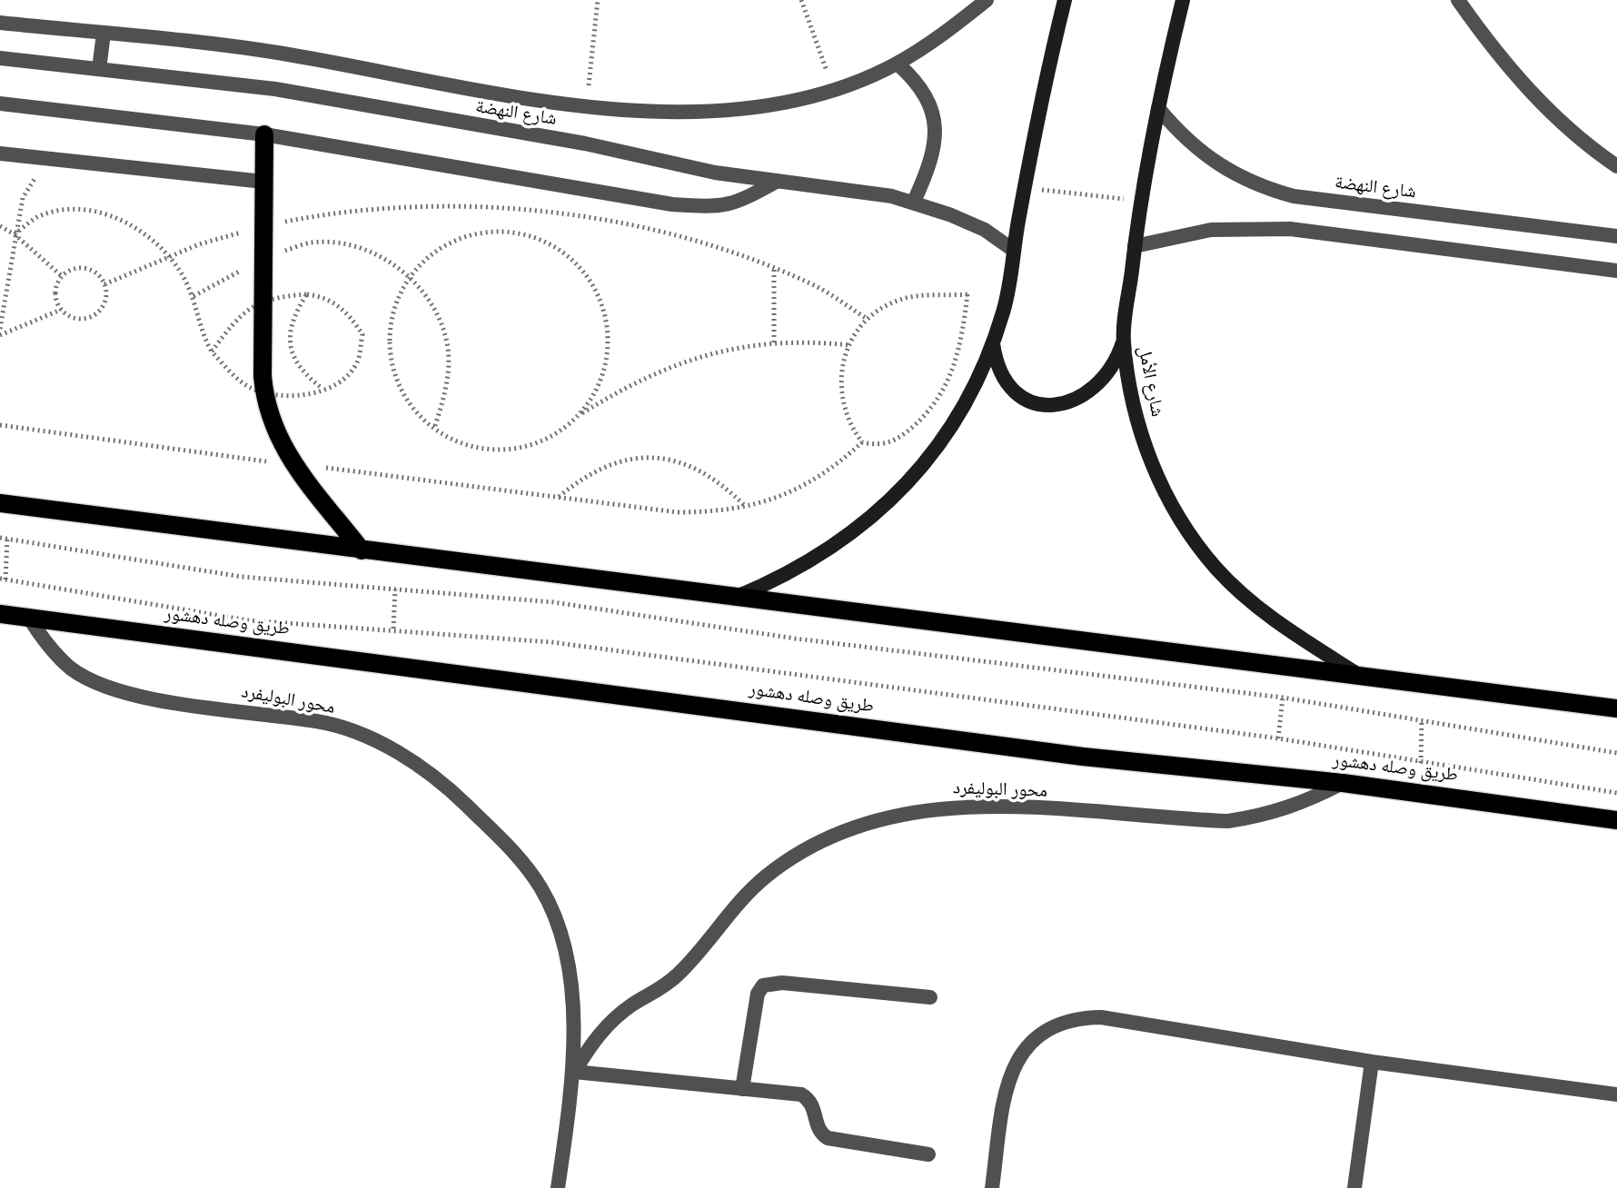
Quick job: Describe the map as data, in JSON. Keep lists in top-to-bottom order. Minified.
{"streets":{"main road":["شارع الأمل","طريق وصله دهشور"],"street":["شارع النهضة","محور البوليفرد"]},"crossings":[["شارع النهضة","شارع الأمل"],["طريق وصله دهشور","محور البوليفرد"]]}
